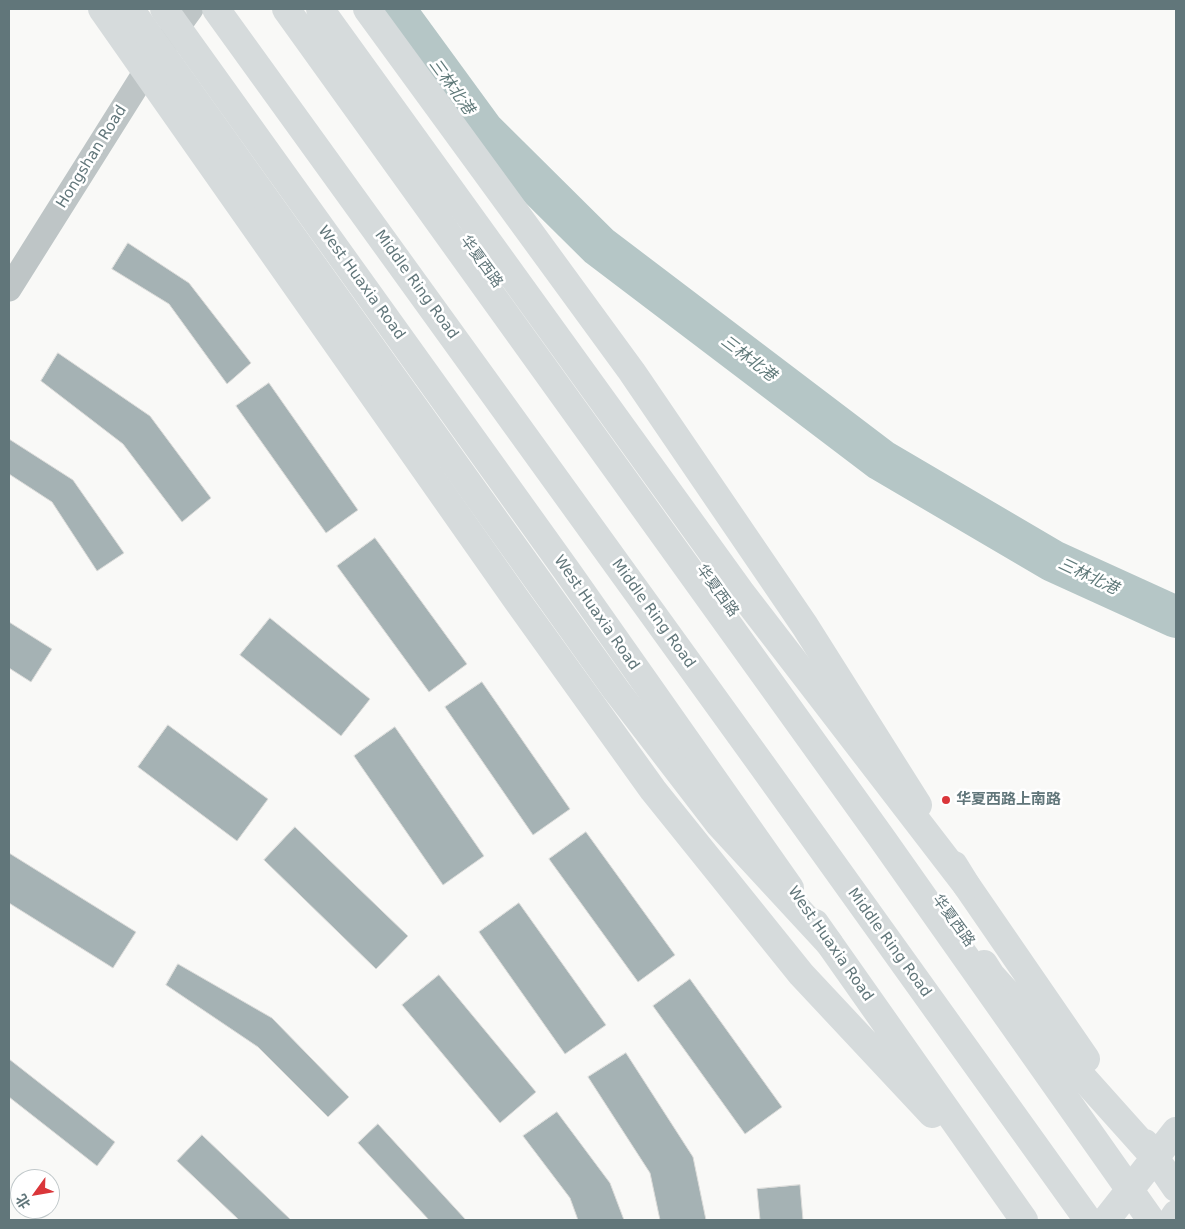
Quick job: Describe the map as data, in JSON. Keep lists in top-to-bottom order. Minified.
{"streets":{"main road":["华夏西路","West Huaxia Road","Middle Ring Road"],"street":["Hongshan Road"]},"crossings":[["Hongshan Road","West Huaxia Road"]],"water":["三林北港"],"places":["华夏西路上南路"],"north":"bottom left"}
